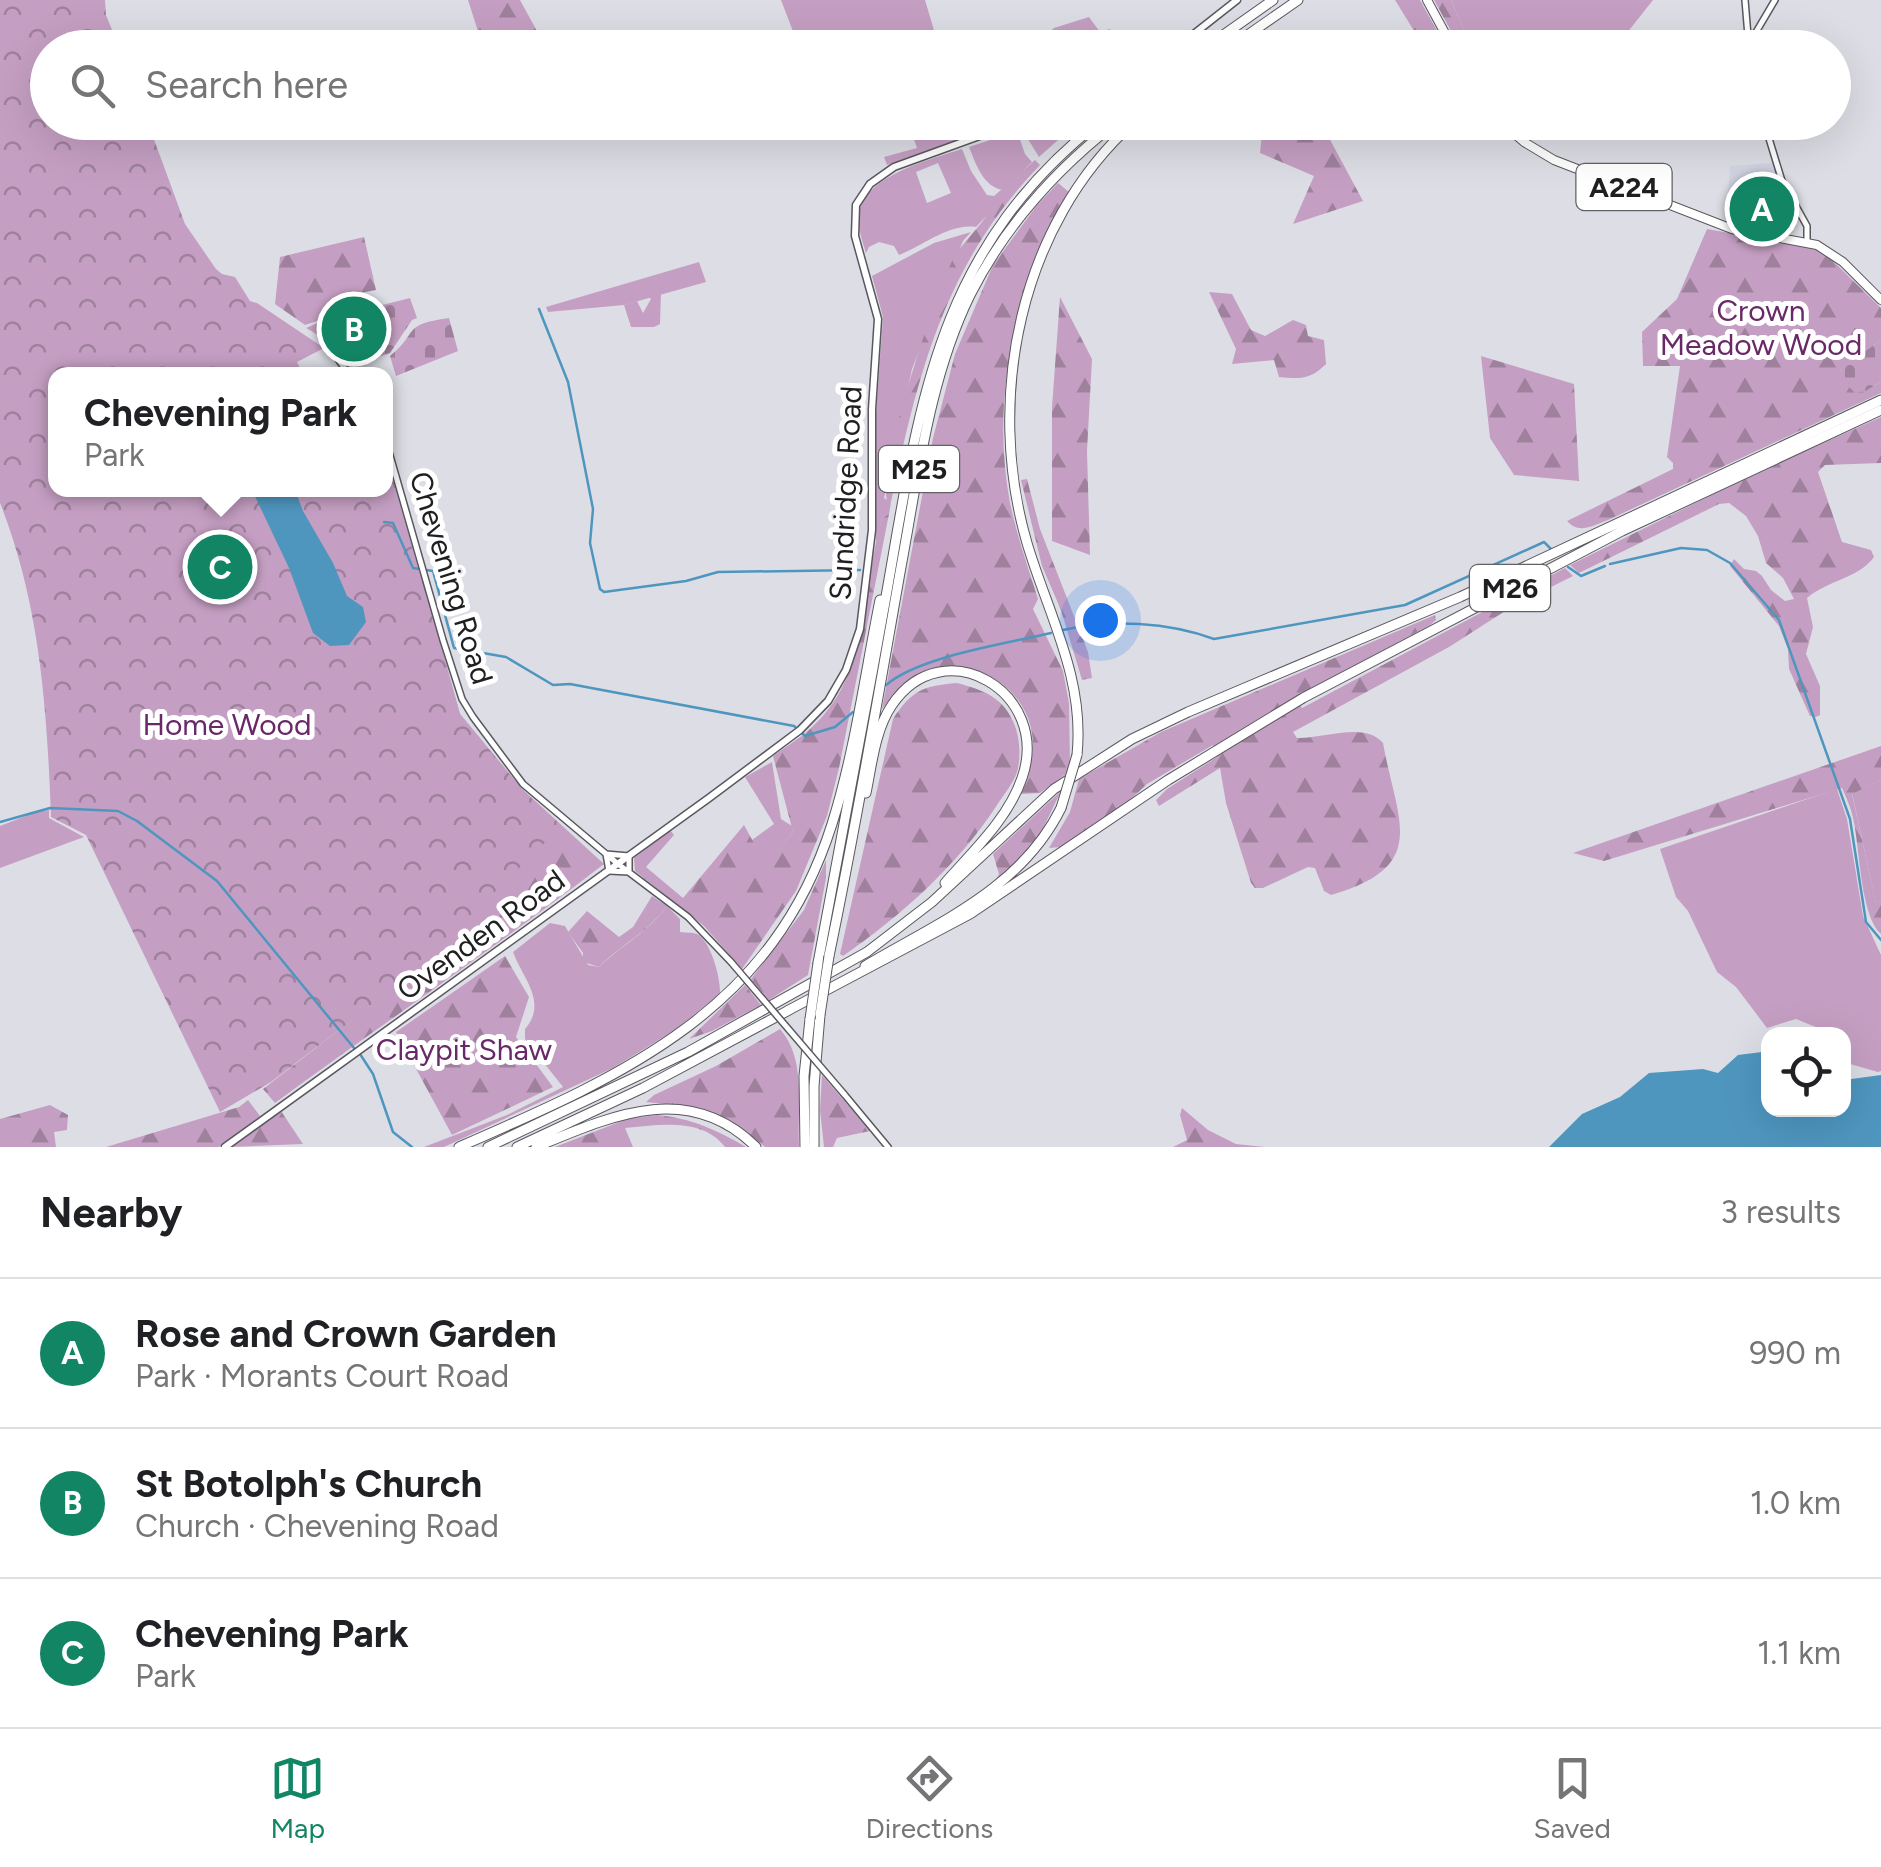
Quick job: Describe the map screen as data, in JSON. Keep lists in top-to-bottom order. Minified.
{"streets":{"highway":["M25","M26"],"main road":["A224","Sundridge Road","Ovenden Road"],"street":["Chevening Road"]},"crossings":[["M25","M26"],["Sundridge Road","Chevening Road"],["Sundridge Road","Ovenden Road"],["Chevening Road","Ovenden Road"]],"parks":["Crown Meadow Wood","Home Wood","Claypit Shaw"],"page":{"search":"Search here","pins":["A","B","C"],"popup":["Chevening Park","Park"],"heading":["Nearby","3 results"],"list":[{"mark":"A","name":"Rose and Crown Garden","note":"Park · Morants Court Road","value":"990 m"},{"mark":"B","name":"St Botolph's Church","note":"Church · Chevening Road","value":"1.0 km"},{"mark":"C","name":"Chevening Park","note":"Park","value":"1.1 km"}],"nav":["Map","Directions","Saved"]}}
